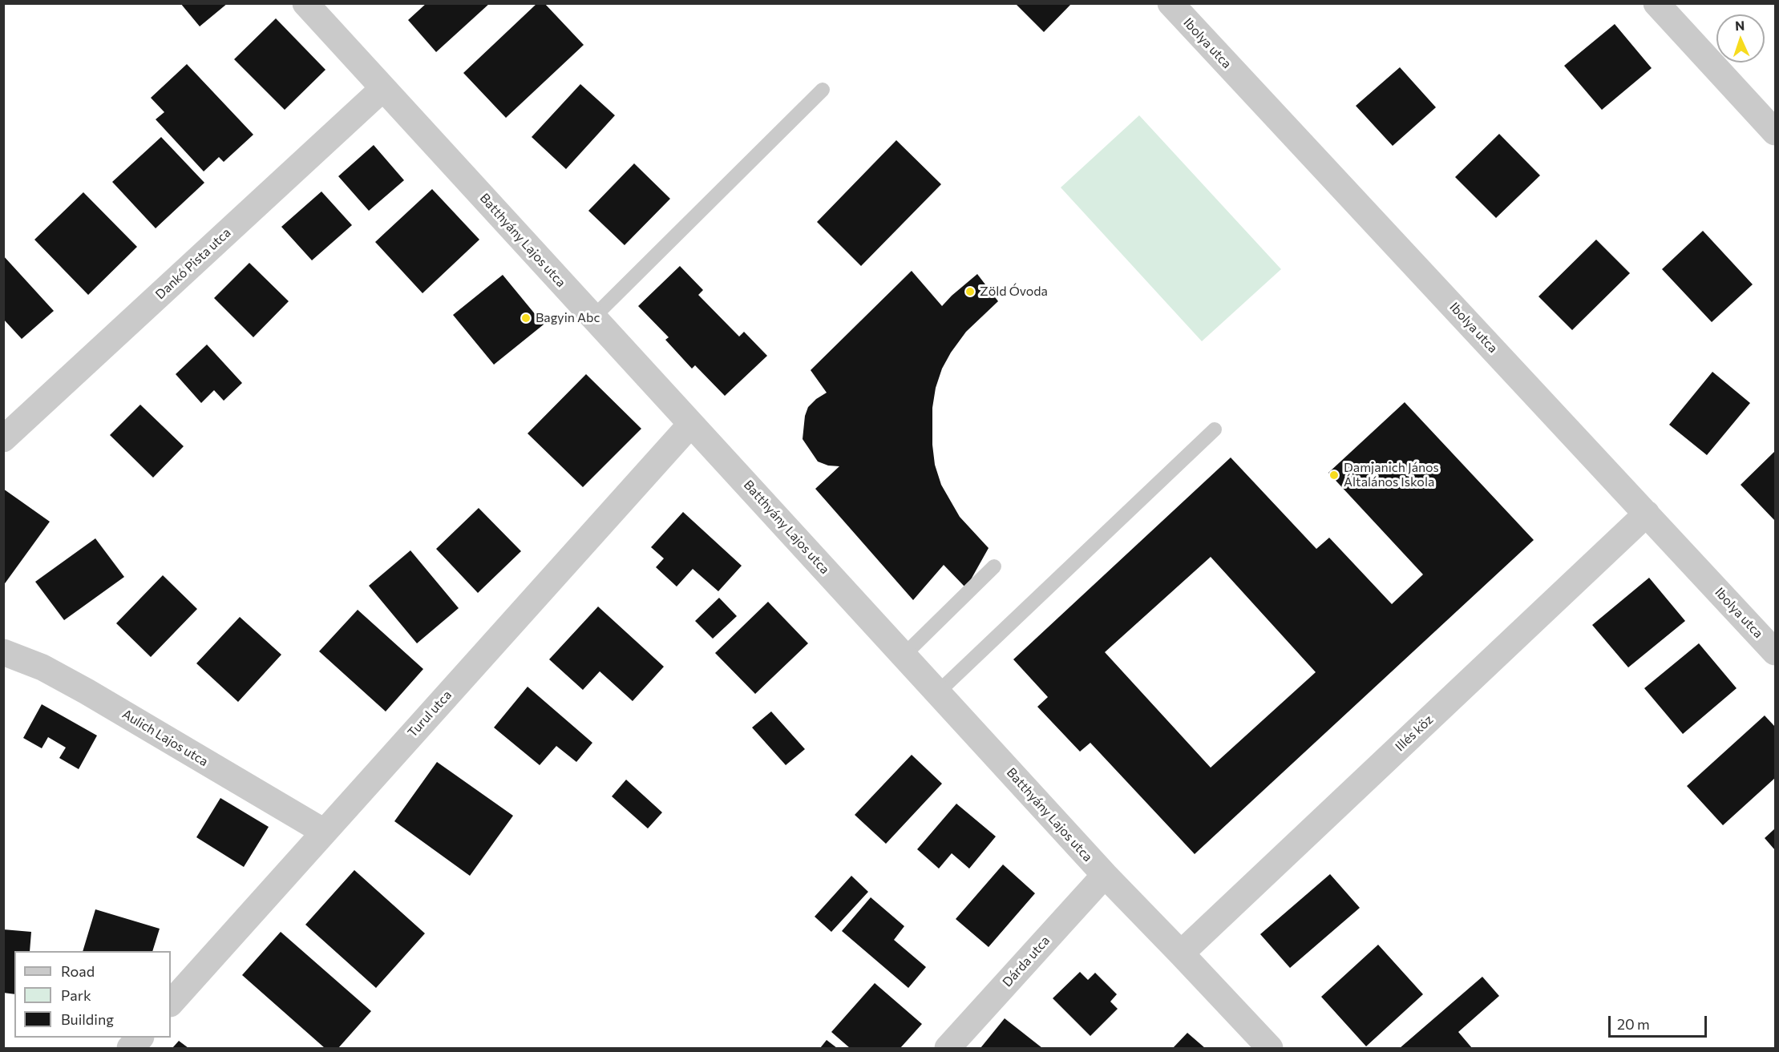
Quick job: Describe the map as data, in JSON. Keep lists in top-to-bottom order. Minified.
{"streets":{"street":["Ibolya utca","Batthyány Lajos utca","Dankó Pista utca","Turul utca","Illés köz","Aulich Lajos utca","Dárda utca"]},"crossings":[["Ibolya utca","Illés köz"],["Batthyány Lajos utca","Dankó Pista utca"],["Batthyány Lajos utca","Turul utca"],["Batthyány Lajos utca","Illés köz"],["Batthyány Lajos utca","Dárda utca"],["Turul utca","Aulich Lajos utca"]],"places":["Zöld Óvoda","Bagyin Abc","Damjanich János Általános Iskola"],"legend":["Road","Park","Building"],"scale_bar":"20 m","north":"top"}
